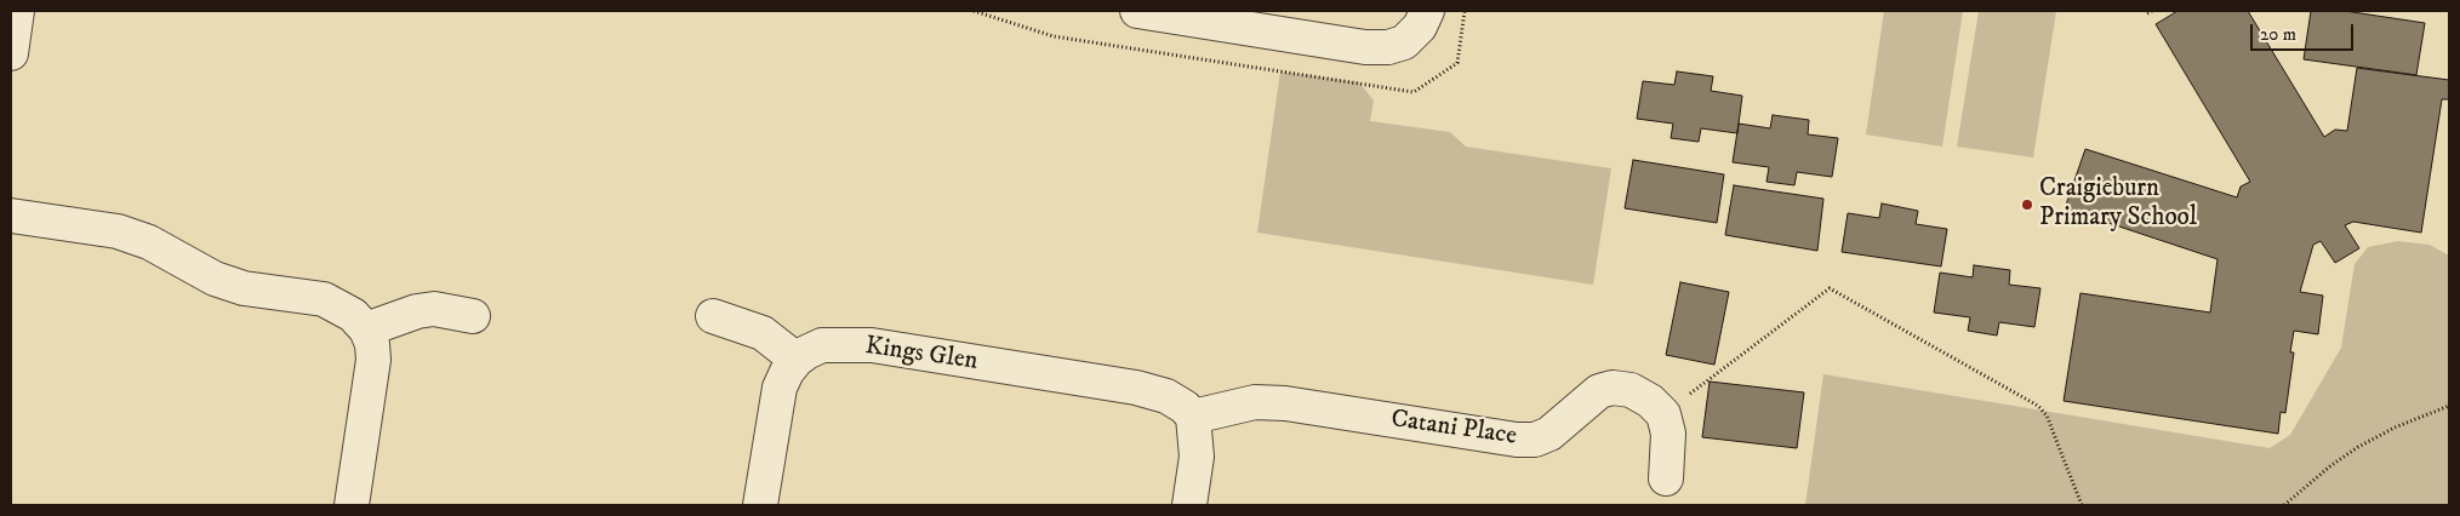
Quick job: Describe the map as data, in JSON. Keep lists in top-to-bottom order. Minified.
{"streets":{"street":["Kings Glen","Catani Place"]},"crossings":[["Kings Glen","Catani Place"]],"places":["Craigieburn Primary School"],"scale_bar":"20 m"}
